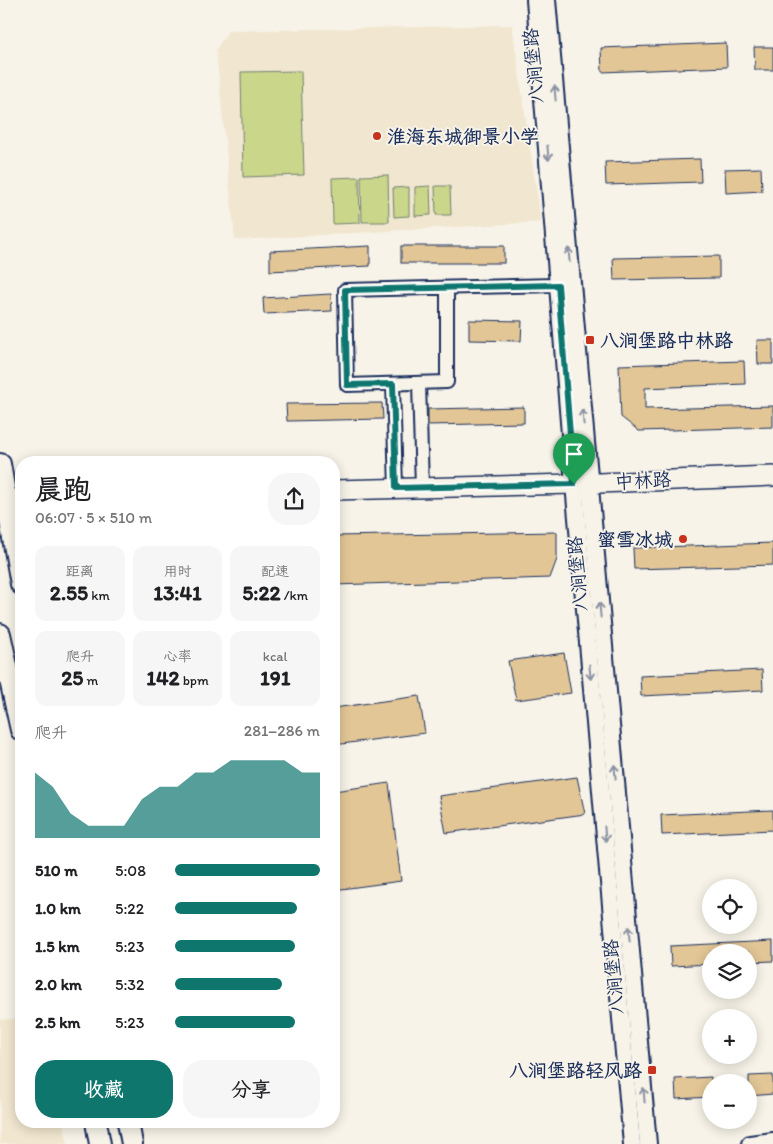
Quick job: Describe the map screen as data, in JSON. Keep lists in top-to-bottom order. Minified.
{"streets":{"main road":["中林路"],"street":["八涧堡路"]},"crossings":[["八涧堡路","中林路"]],"places":{"other":["淮海东城御景小学","蜜雪冰城"],"transit":["八涧堡路中林路","八涧堡路轻风路"]},"page":{"heading":["晨跑","06:07 · 5 × 510 m"],"stats":[["距离","2.55 km"],["用时","13:41"],["配速","5:22 /km"],["爬升","25 m"],["心率","142 bpm"],["kcal","191"]],"chart":["爬升","281–286 m"],"list":[{"name":"510 m","note":"5:08"},{"name":"1.0 km","note":"5:22"},{"name":"1.5 km","note":"5:23"},{"name":"2.0 km","note":"5:32"},{"name":"2.5 km","note":"5:23"}],"map_buttons":["+","−"],"buttons":["收藏","分享"]}}
